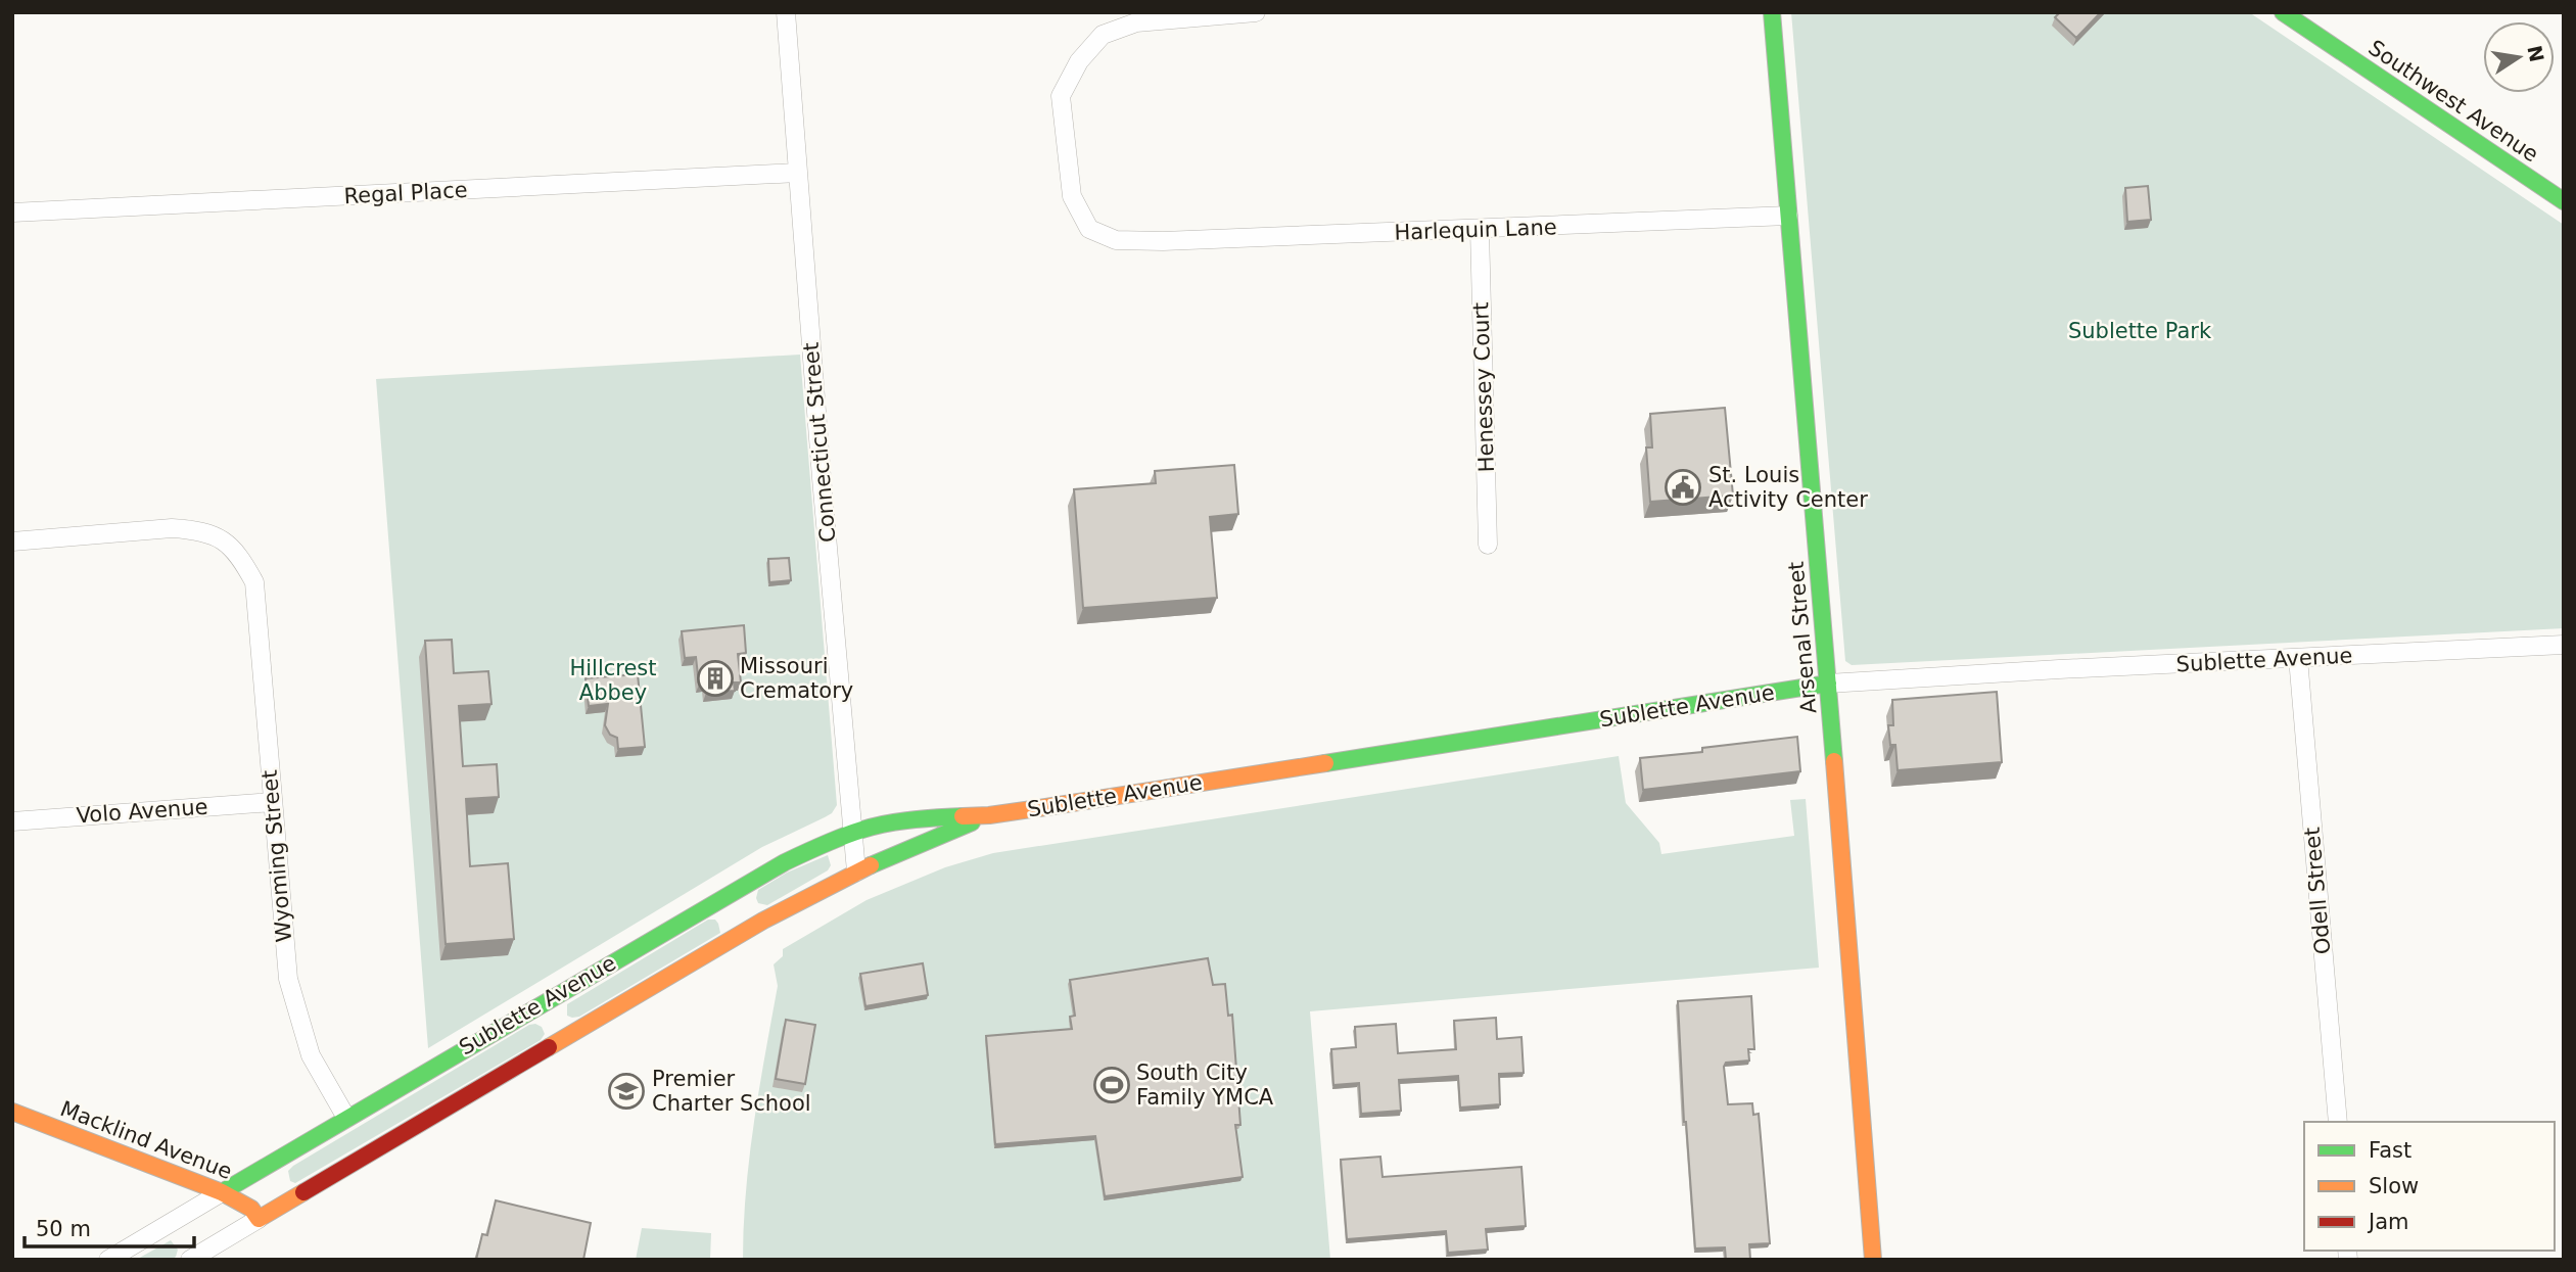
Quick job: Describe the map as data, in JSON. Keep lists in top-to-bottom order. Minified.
{"streets":{"street":["Southwest Avenue","Regal Place","Harlequin Lane","Henessey Court","Connecticut Street","Arsenal Street","Sublette Avenue","Volo Avenue","Wyoming Street","Odell Street","Macklind Avenue"]},"crossings":[["Regal Place","Connecticut Street"],["Harlequin Lane","Henessey Court"],["Harlequin Lane","Arsenal Street"],["Connecticut Street","Sublette Avenue"],["Arsenal Street","Sublette Avenue"],["Sublette Avenue","Wyoming Street"],["Sublette Avenue","Odell Street"],["Sublette Avenue","Macklind Avenue"],["Volo Avenue","Wyoming Street"]],"parks":["Sublette Park","Hillcrest Abbey"],"places":{"public building":["St. Louis Activity Center"],"building":["Missouri Crematory"],"sports":["South City Family YMCA"],"school or university":["Premier Charter School"]},"legend":["Fast","Slow","Jam"],"scale_bar":"50 m","north":"right"}
